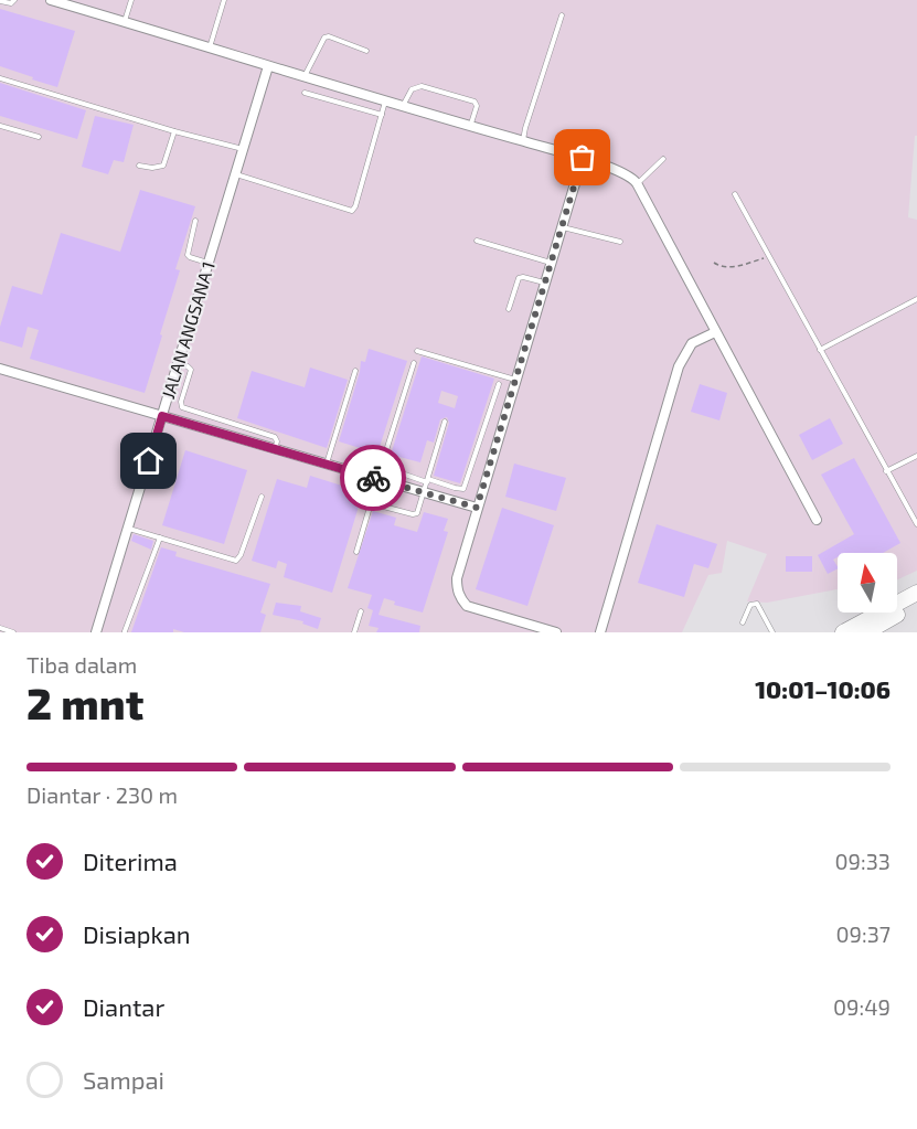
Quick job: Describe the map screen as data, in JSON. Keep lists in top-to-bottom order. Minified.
{"streets":{"street":["JALAN ANGSANA 1"]},"north":"top","page":{"heading":["2 mnt","Tiba dalam","10:01–10:06"],"bar":"Diantar · 230 m","list":[["Diterima","09:33"],["Disiapkan","09:37"],["Diantar","09:49"],"Sampai"]}}
